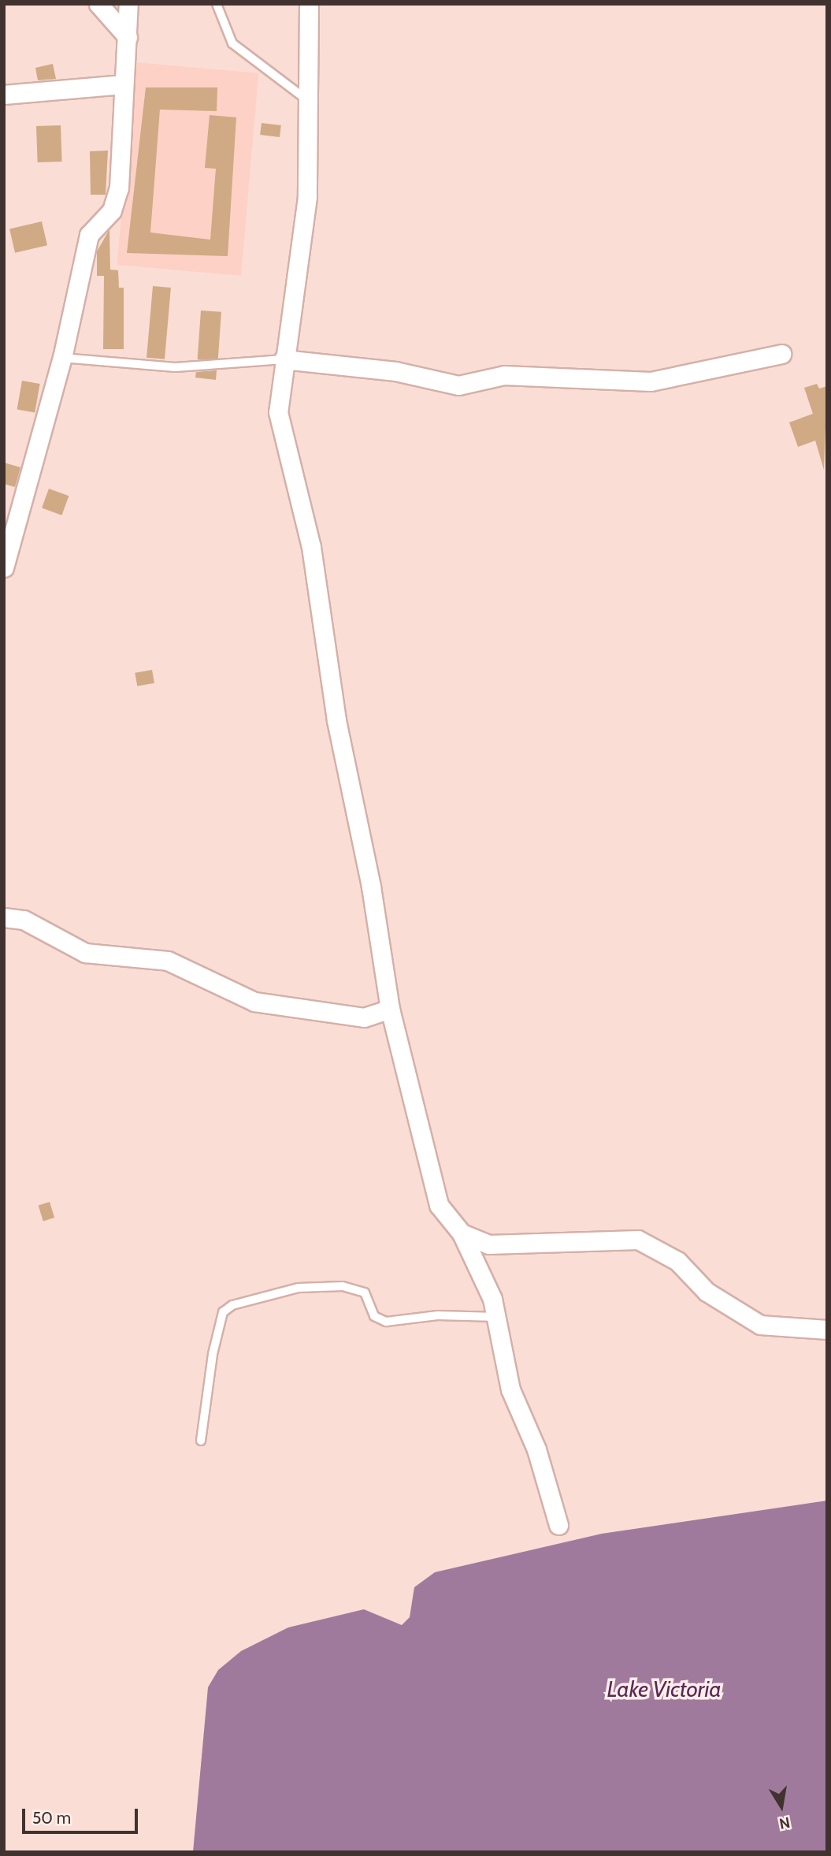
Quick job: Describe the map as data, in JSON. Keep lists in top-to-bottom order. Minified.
{"water":["Lake Victoria"],"scale_bar":"50 m","north":"bottom"}
